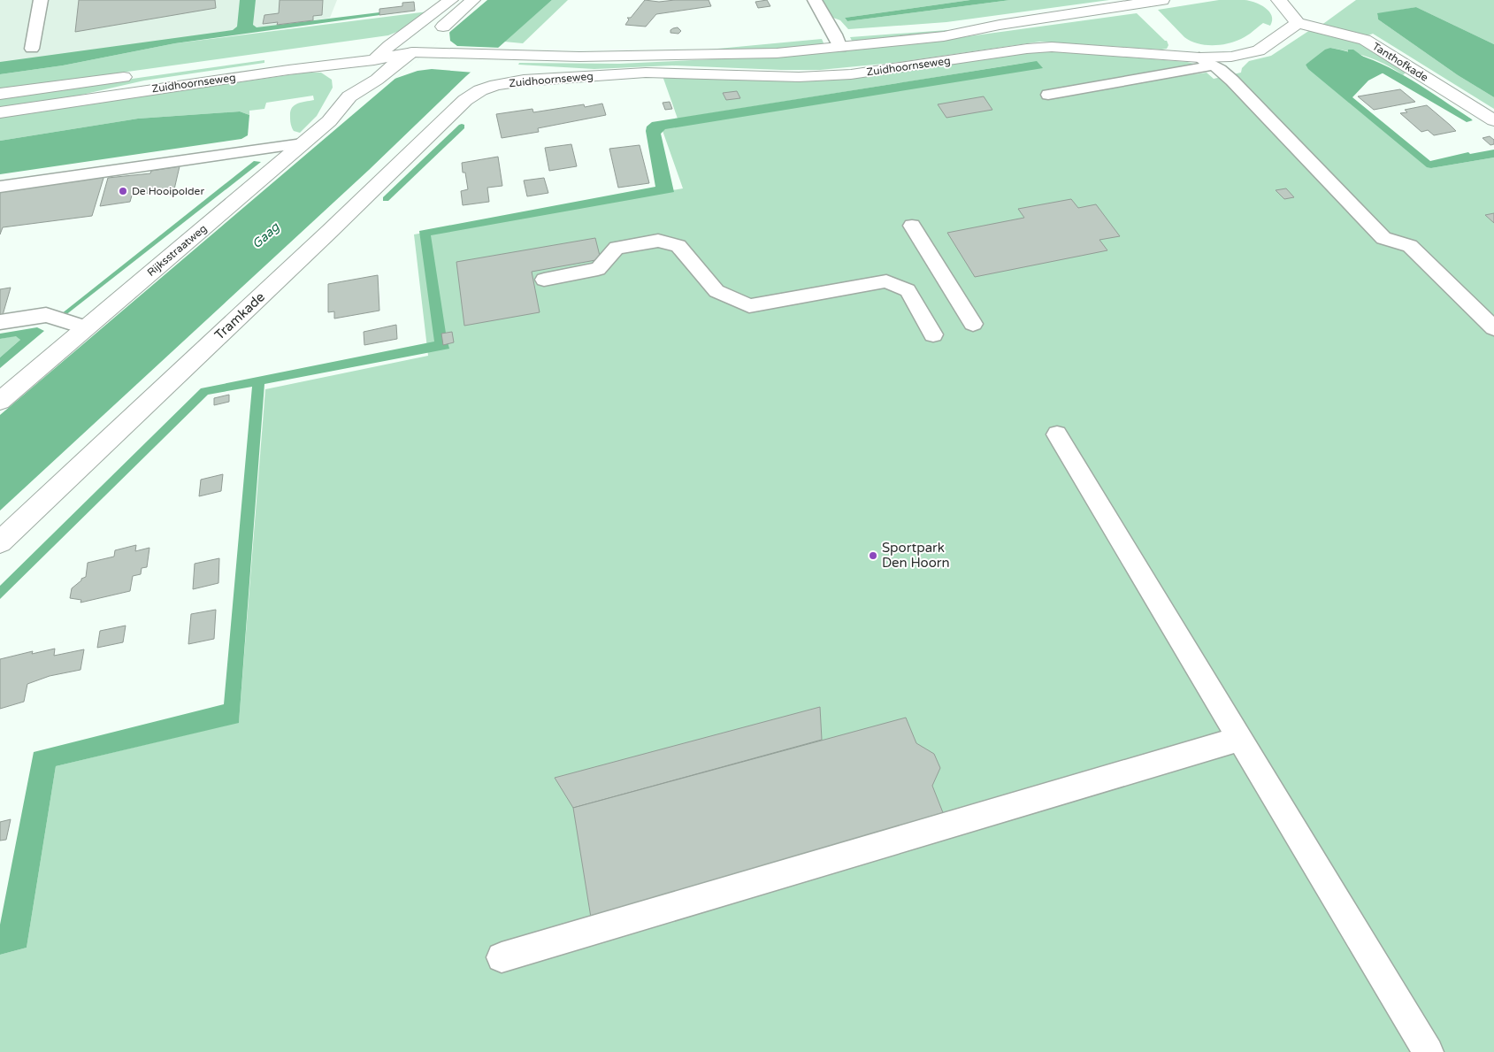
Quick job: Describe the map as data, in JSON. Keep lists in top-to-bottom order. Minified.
{"streets":{"street":["Tanthofkade","Zuidhoornseweg","Rijksstraatweg","Tramkade"]},"crossings":[["Tanthofkade","Zuidhoornseweg"],["Zuidhoornseweg","Rijksstraatweg"],["Zuidhoornseweg","Tramkade"]],"water":["Gaag"],"places":["De Hooipolder","Sportpark Den Hoorn"]}
